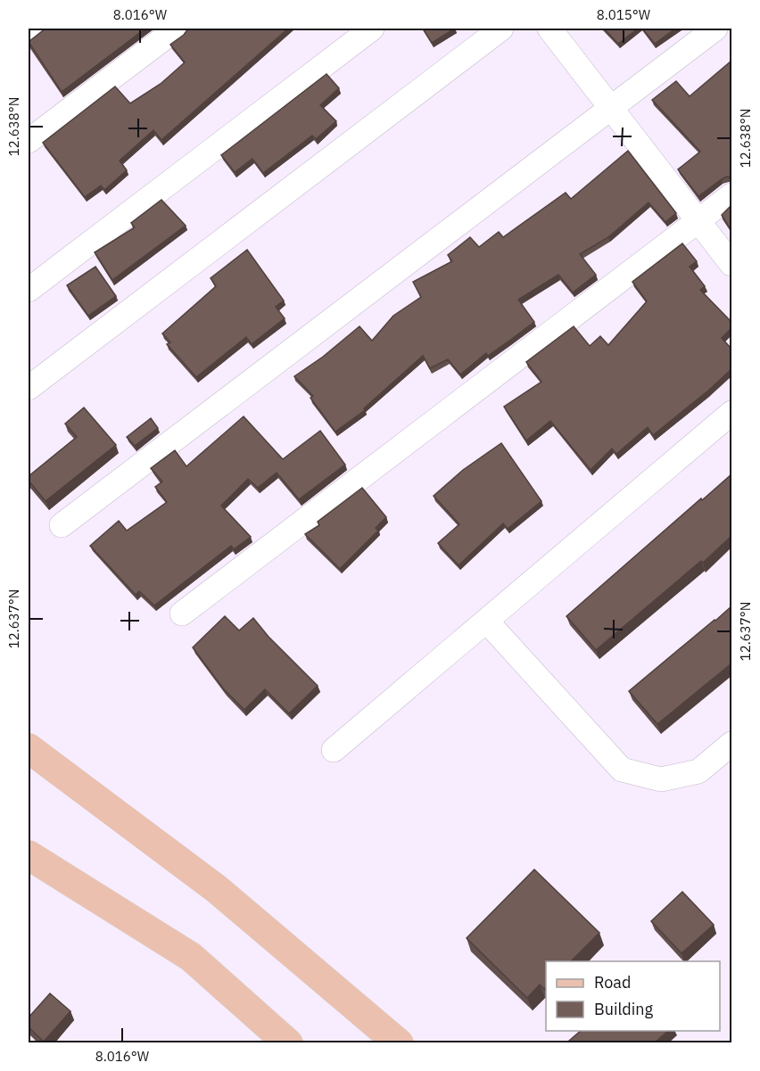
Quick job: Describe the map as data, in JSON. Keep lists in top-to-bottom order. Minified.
{"legend":["Road","Building"],"coordinates":["8.016°W","8.015°W","12.638°N","12.637°N"]}
